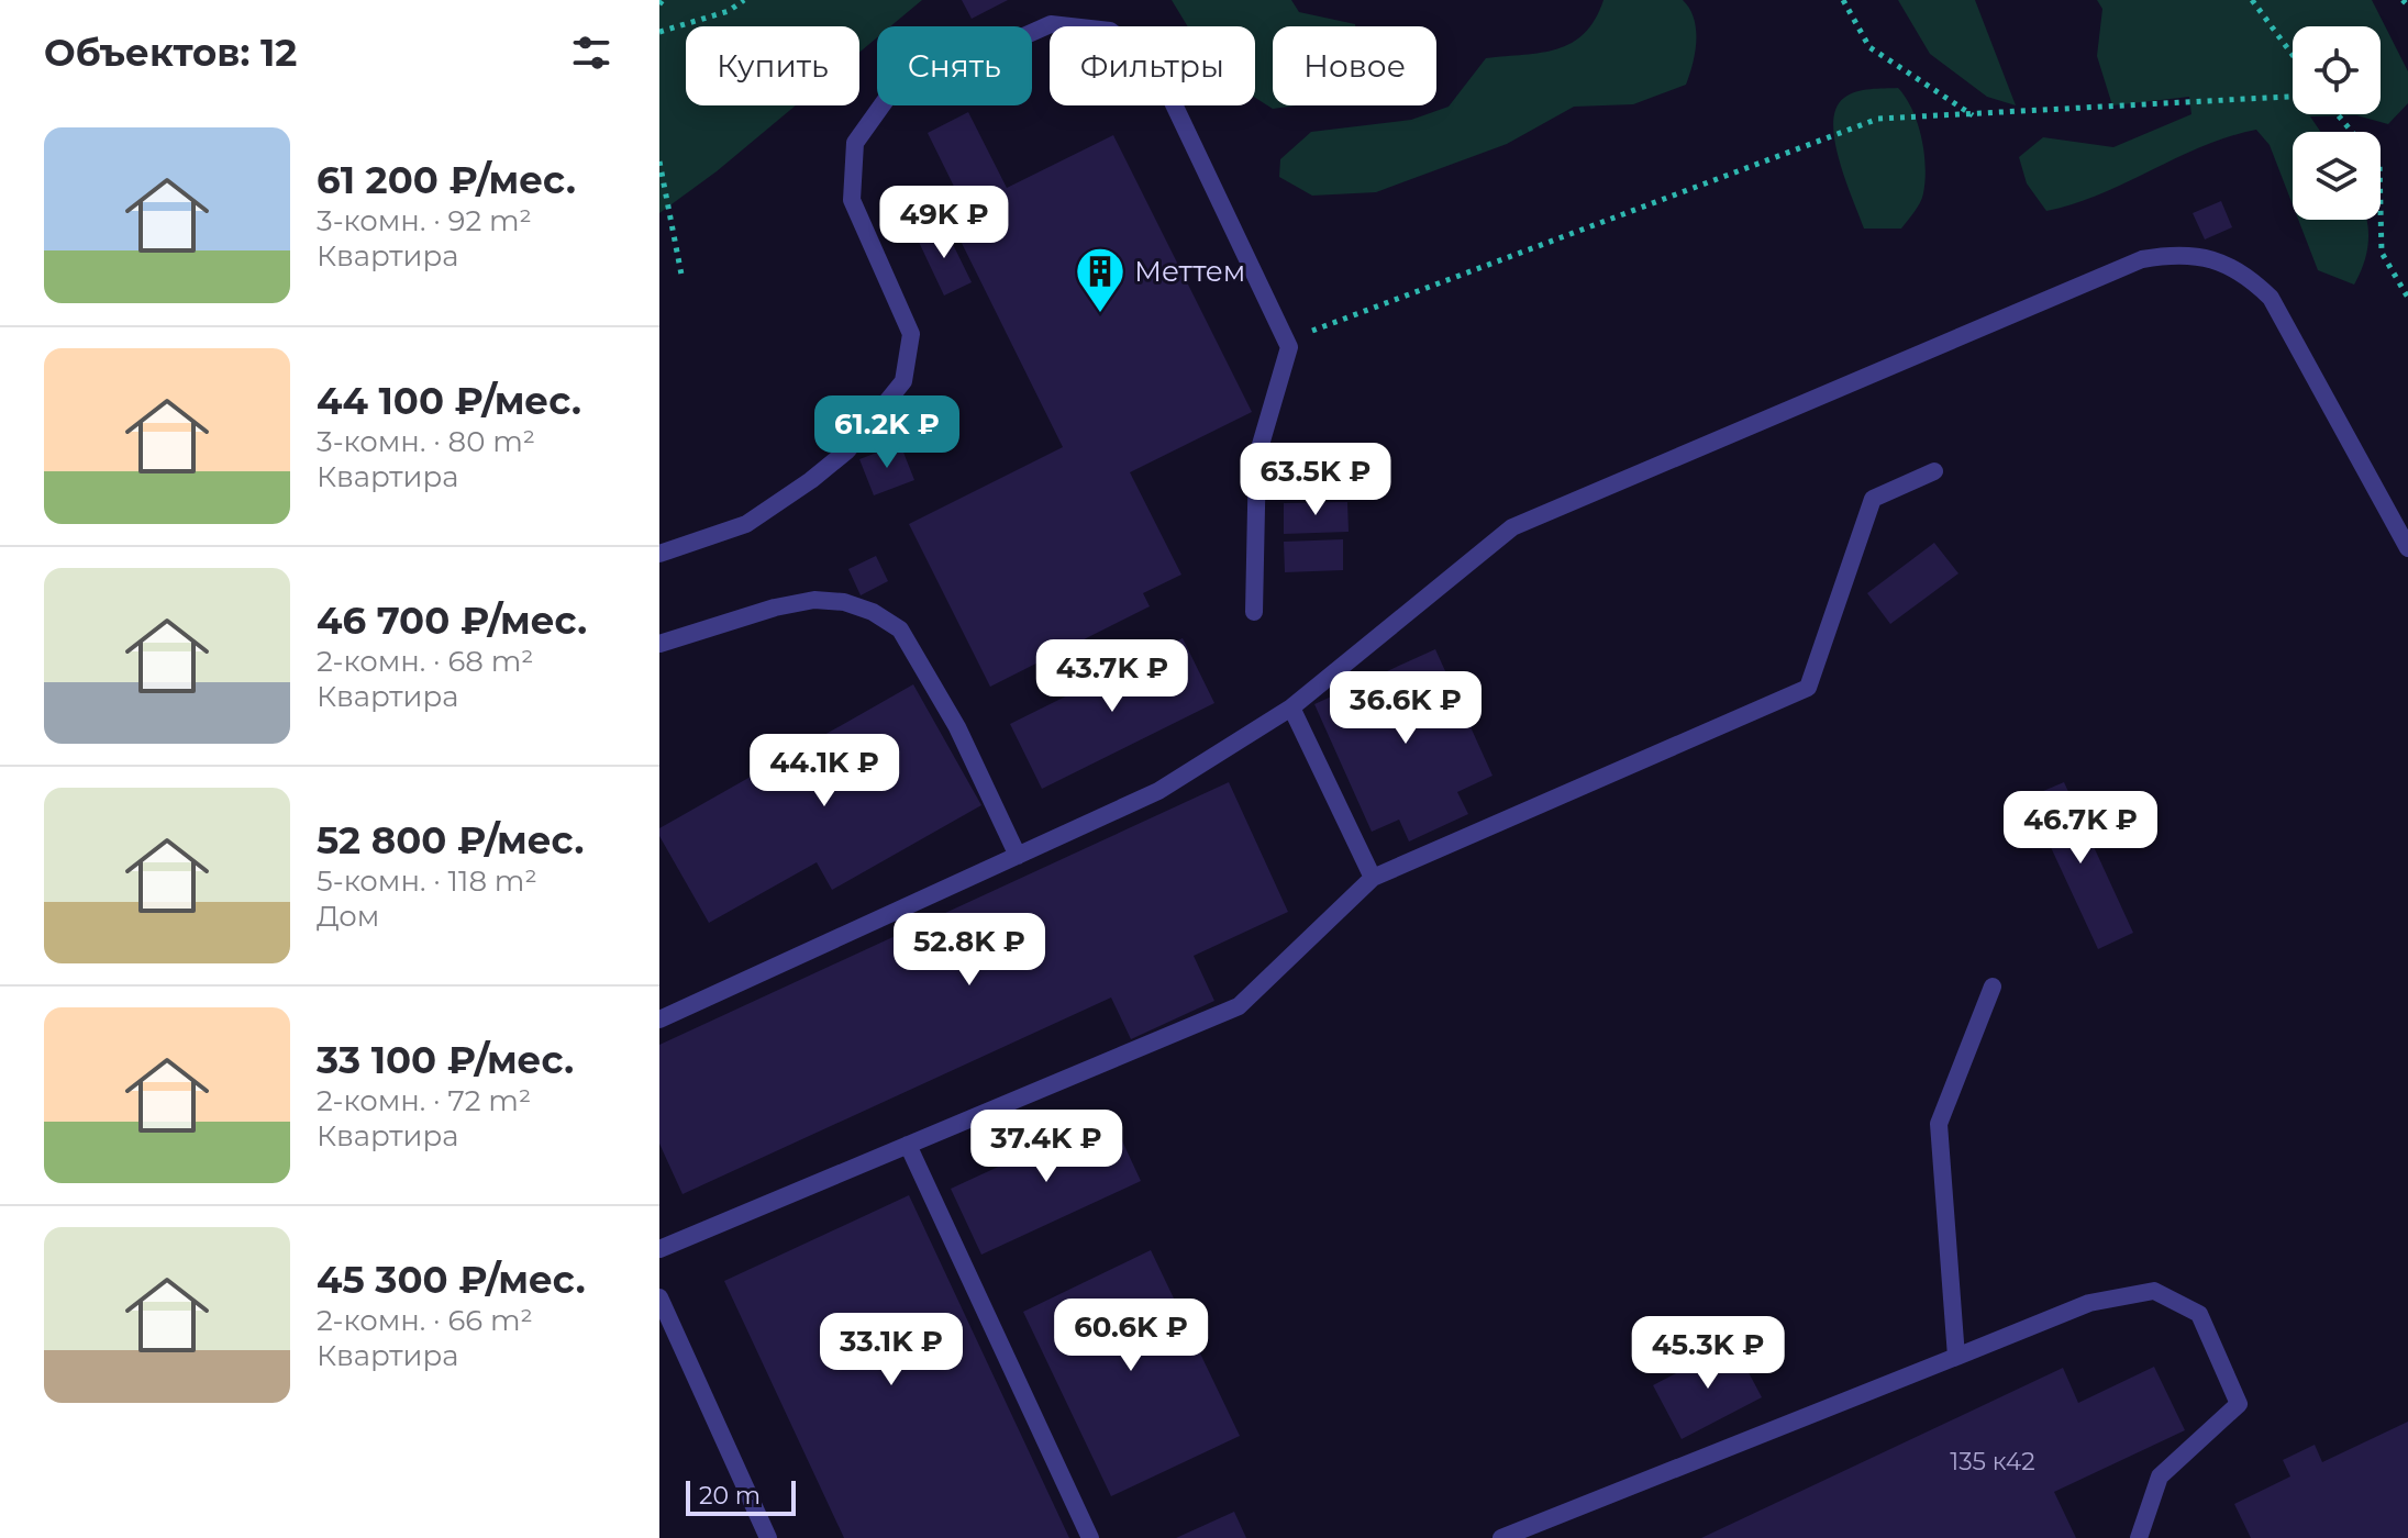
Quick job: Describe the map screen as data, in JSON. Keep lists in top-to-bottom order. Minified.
{"places":{"building":["Меттем"]},"house_numbers":["135 к42"],"scale_bar":"20 m","page":{"heading":"Объектов: 12","chip":["Купить","Снять","Фильтры","Новое"],"list":[{"name":"61 200 ₽/мес.","note":"3-комн. · 92 m² · Квартира"},{"name":"44 100 ₽/мес.","note":"3-комн. · 80 m² · Квартира"},{"name":"46 700 ₽/мес.","note":"2-комн. · 68 m² · Квартира"},{"name":"52 800 ₽/мес.","note":"5-комн. · 118 m² · Дом"},{"name":"33 100 ₽/мес.","note":"2-комн. · 72 m² · Квартира"},{"name":"45 300 ₽/мес.","note":"2-комн. · 66 m² · Квартира"}],"price":["49K ₽","61.2K ₽","63.5K ₽","43.7K ₽","36.6K ₽","44.1K ₽","46.7K ₽","52.8K ₽","37.4K ₽","60.6K ₽","33.1K ₽","45.3K ₽"],"scale":"20 m"}}
